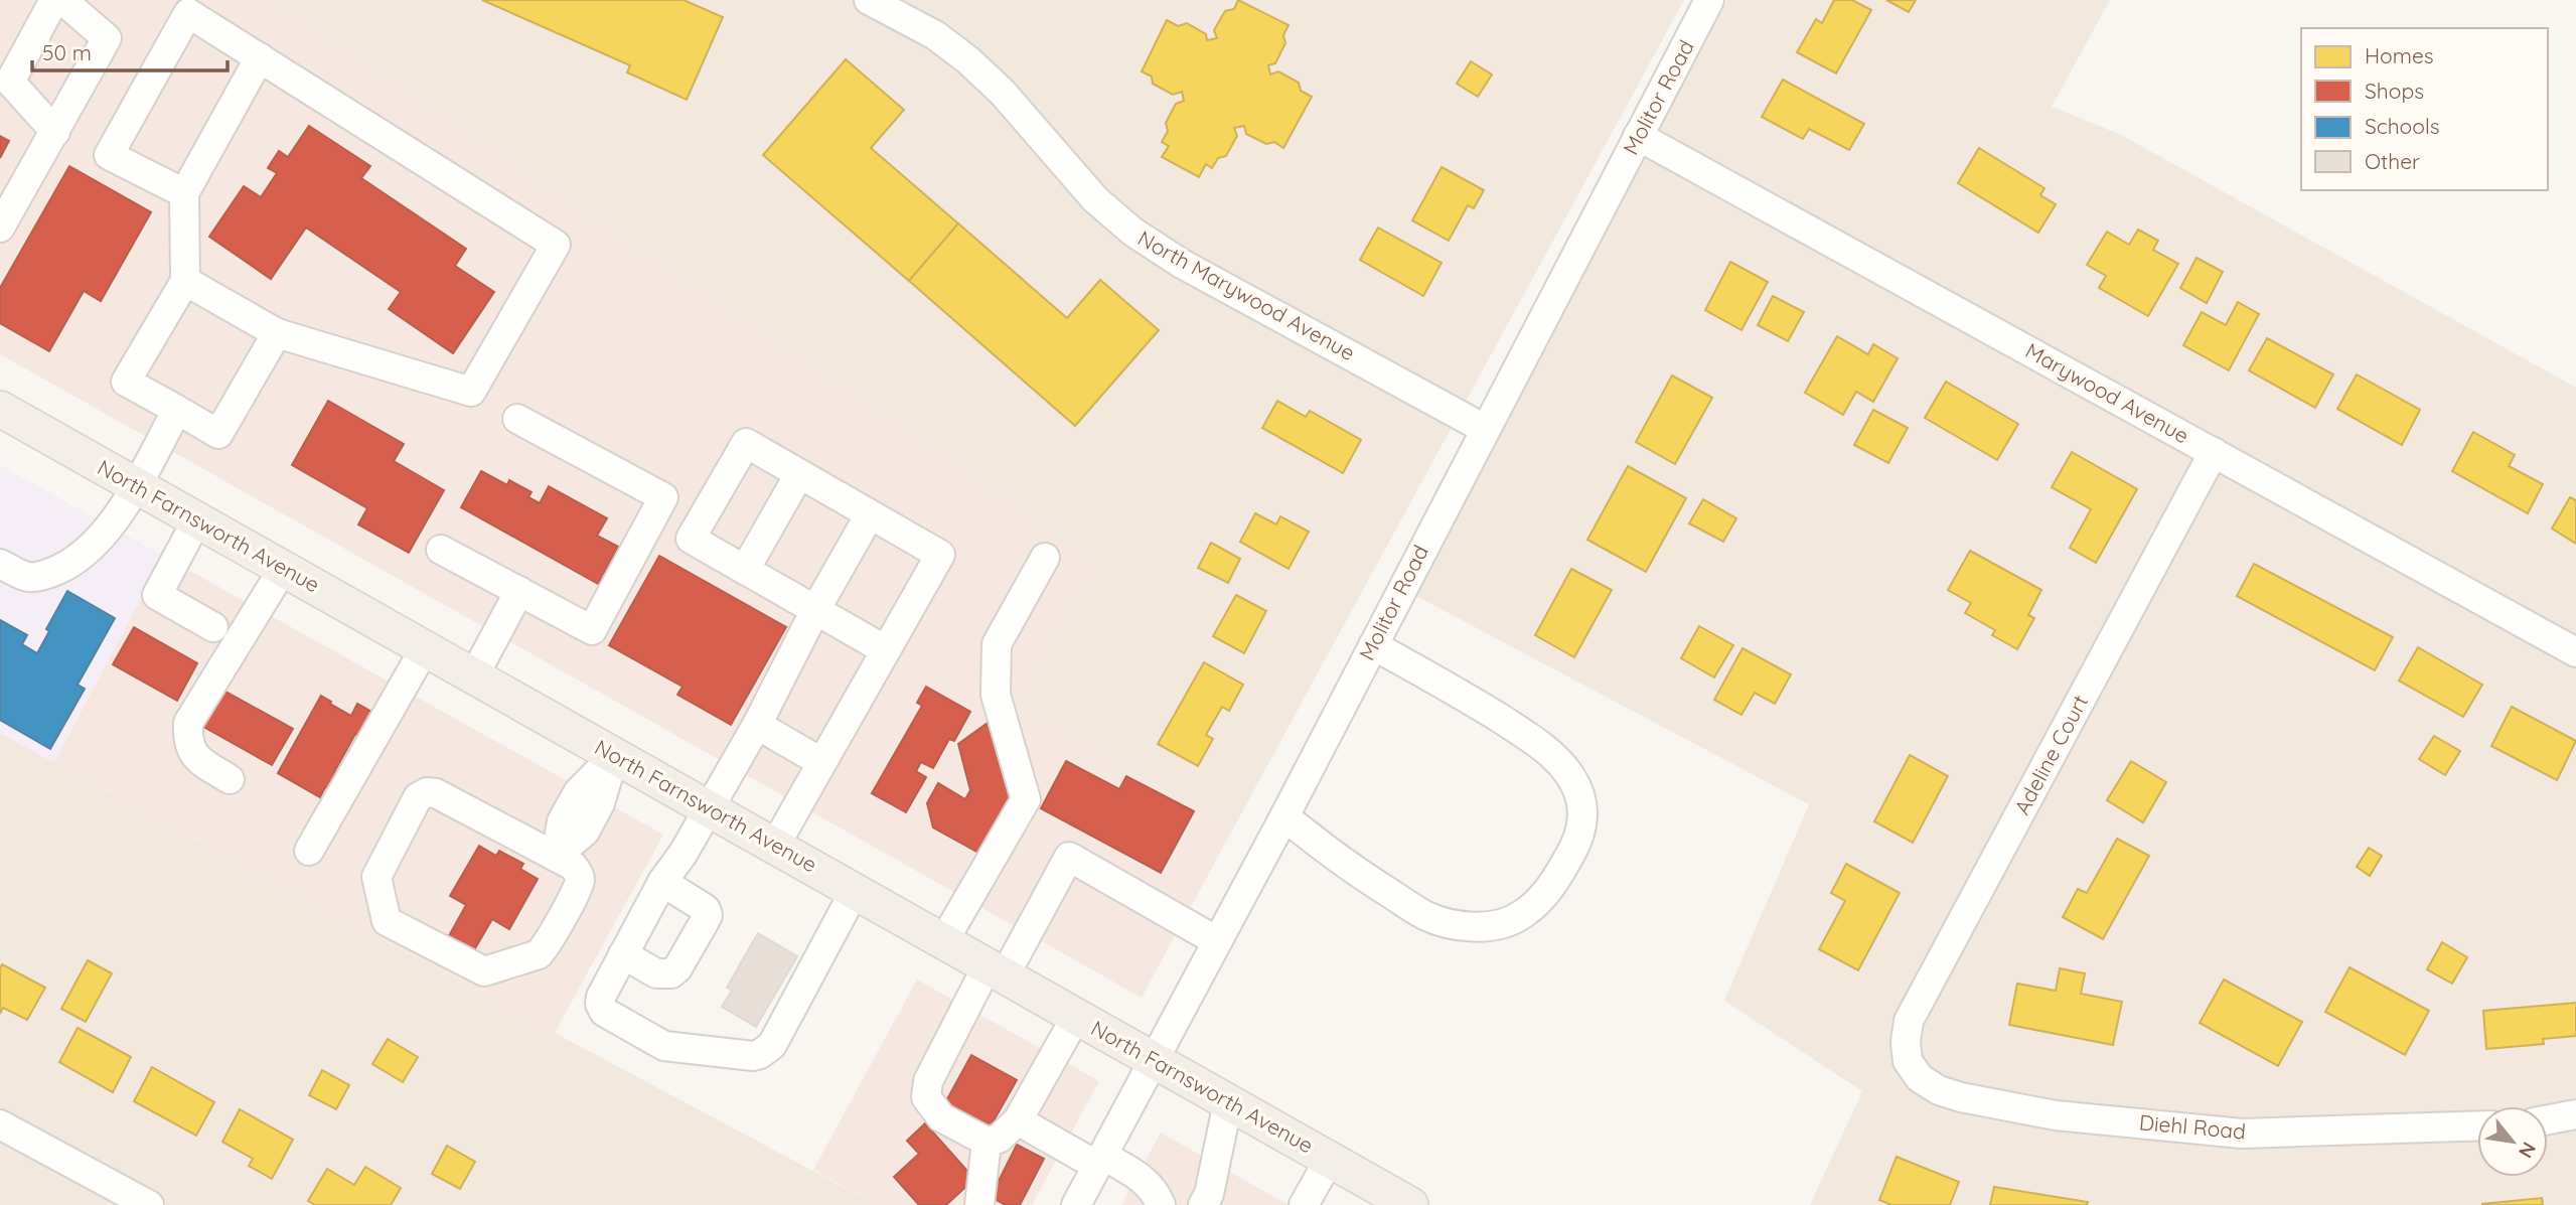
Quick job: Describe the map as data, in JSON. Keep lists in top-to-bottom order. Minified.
{"streets":{"main road":["North Farnsworth Avenue"],"street":["Molitor Road","North Marywood Avenue","Marywood Avenue","Adeline Court","Diehl Road"]},"crossings":[["Molitor Road","North Marywood Avenue"],["Molitor Road","Marywood Avenue"],["Molitor Road","North Farnsworth Avenue"],["Marywood Avenue","Adeline Court"],["Adeline Court","Diehl Road"]],"legend":["Homes","Shops","Schools","Other"],"scale_bar":"50 m","north":"bottom right"}
